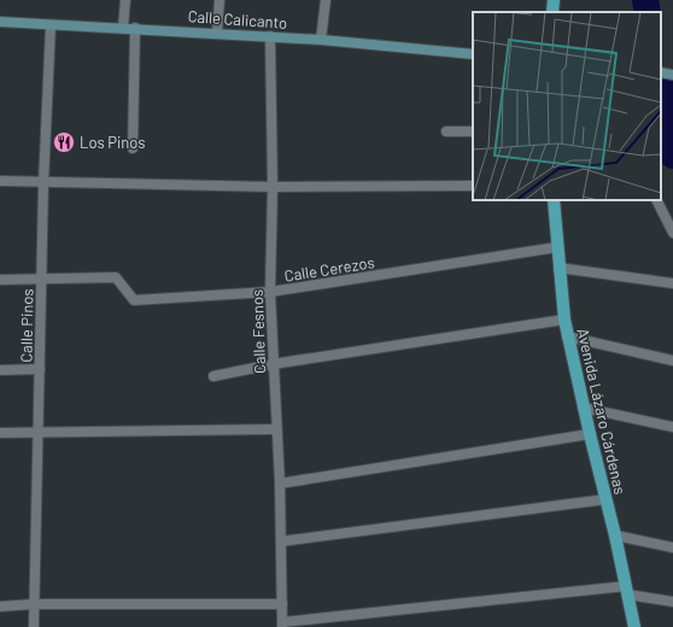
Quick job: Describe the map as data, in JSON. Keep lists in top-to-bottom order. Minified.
{"streets":{"main road":["Avenida Lázaro Cárdenas"],"street":["Calle Calicanto","Calle Cerezos","Calle Pinos","Calle Fesnos"]},"crossings":[["Calle Calicanto","Calle Pinos"],["Calle Calicanto","Calle Fesnos"],["Calle Cerezos","Calle Pinos"],["Calle Cerezos","Calle Fesnos"],["Calle Cerezos","Avenida Lázaro Cárdenas"]],"places":{"restaurant":["Los Pinos"]}}
